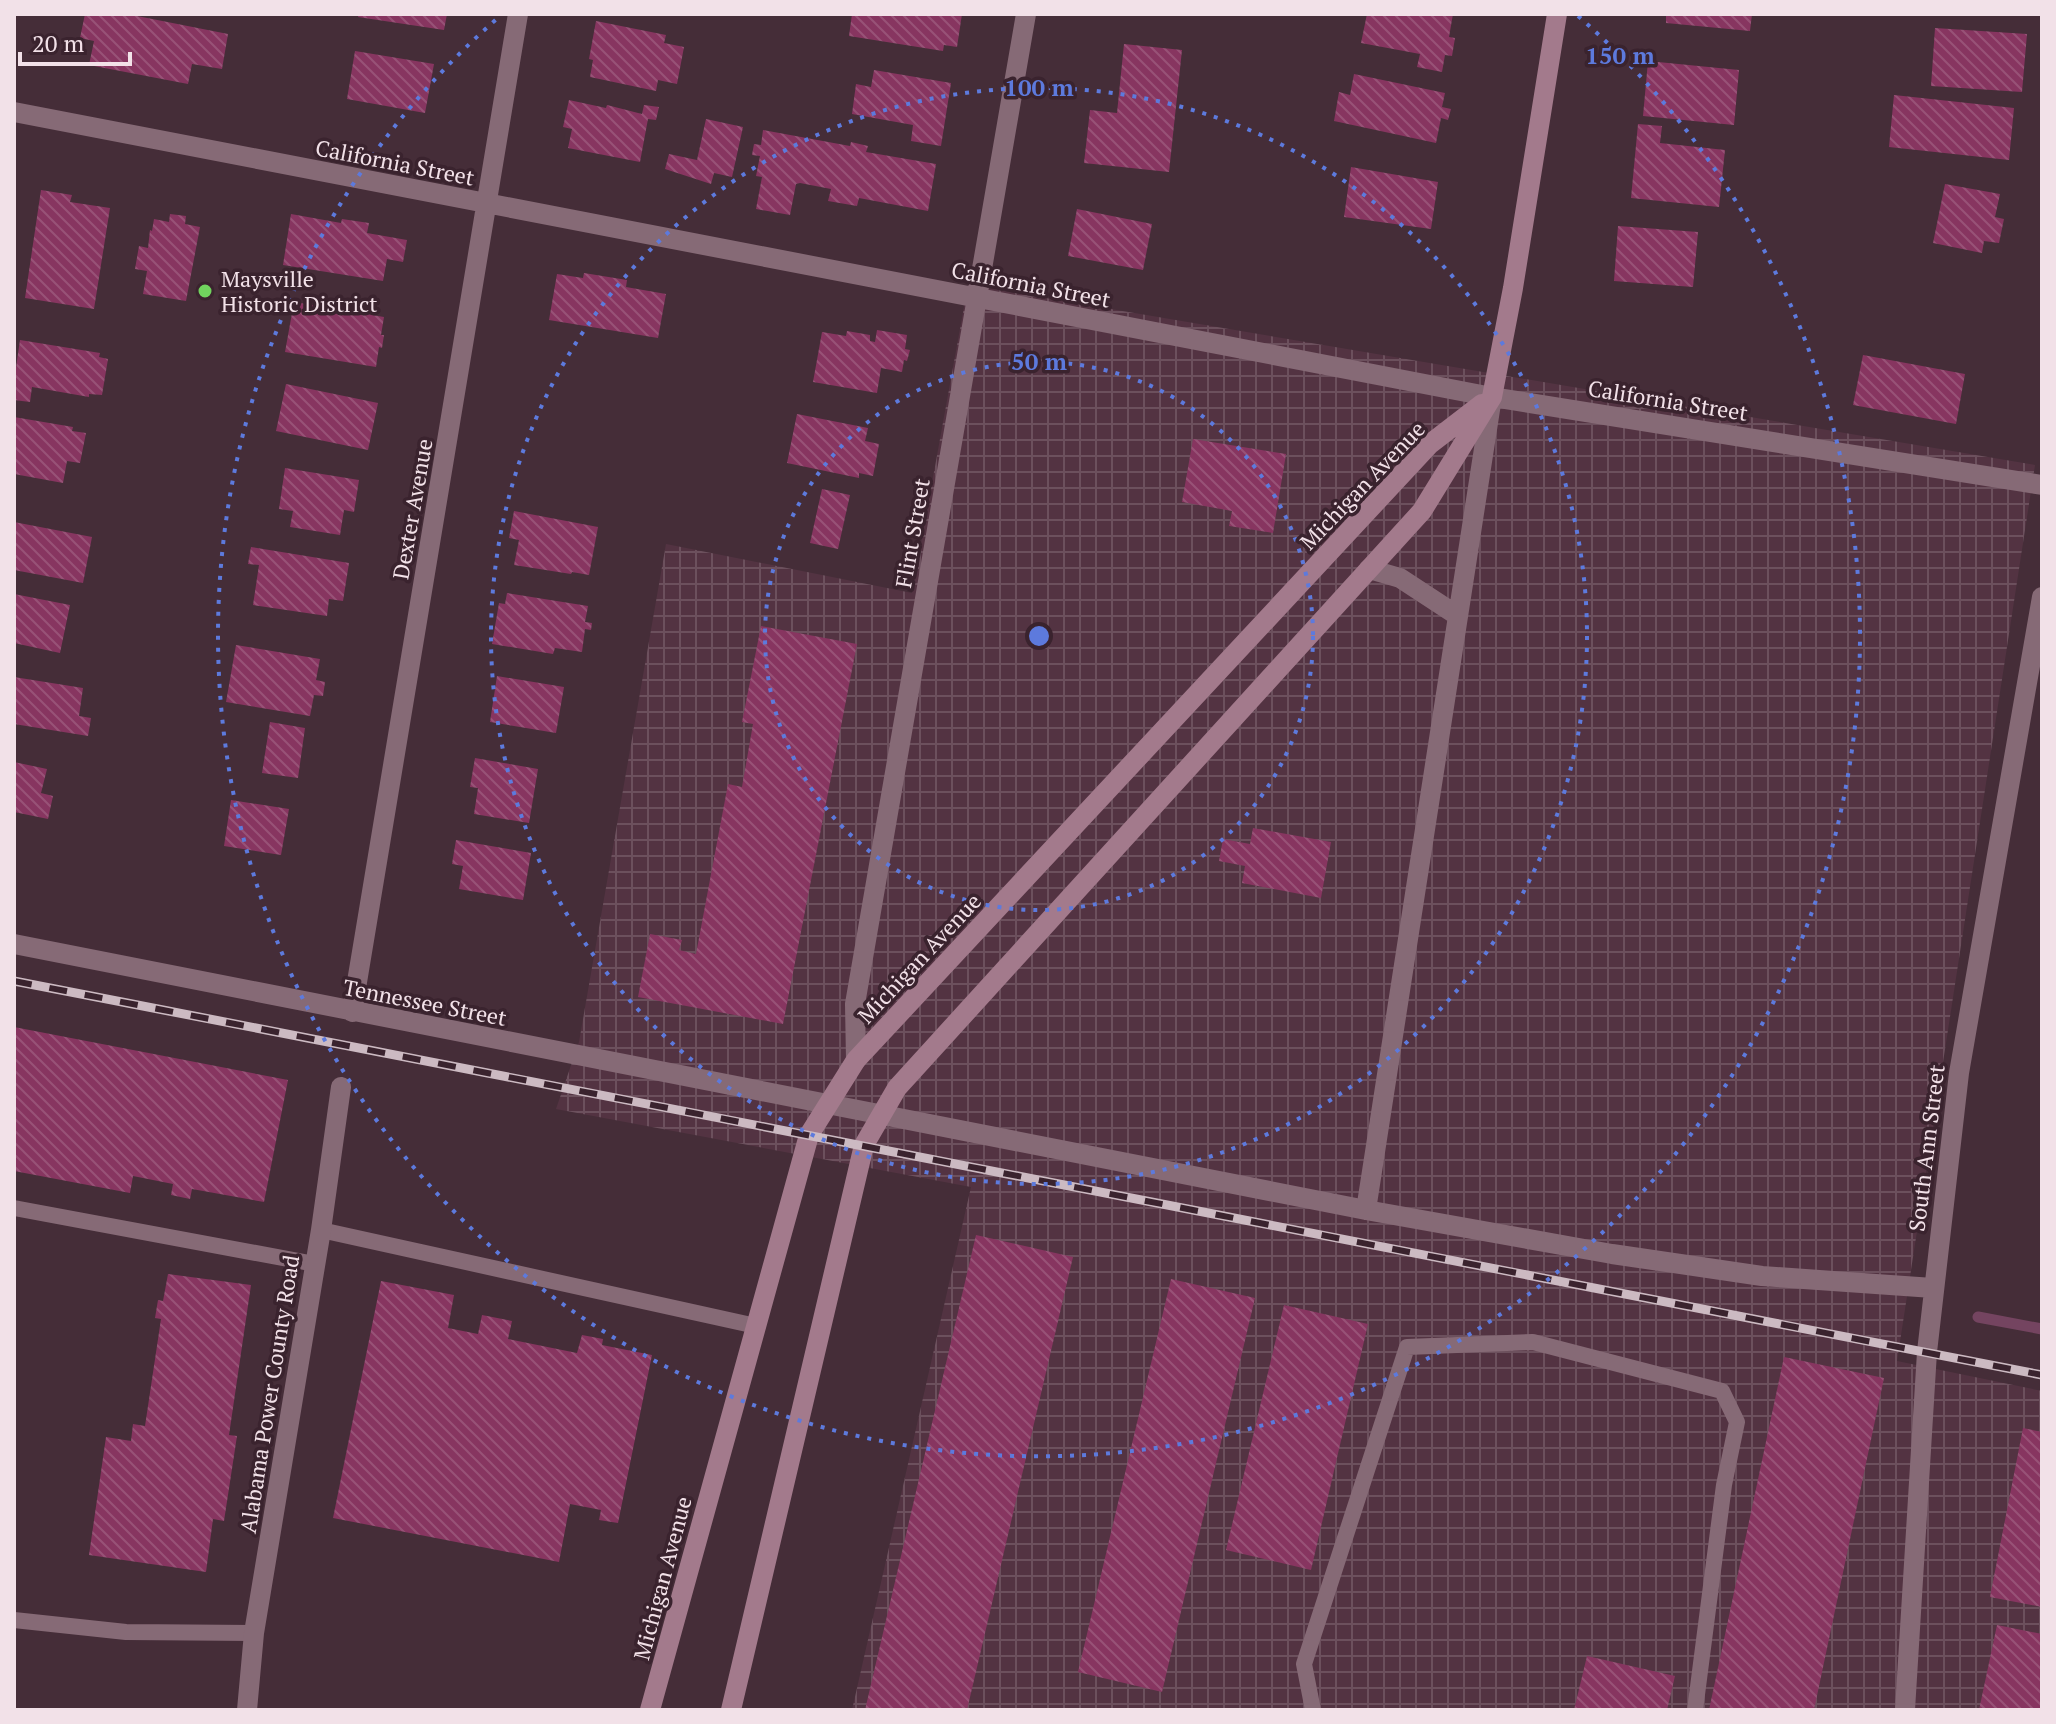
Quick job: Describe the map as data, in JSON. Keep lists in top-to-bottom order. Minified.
{"streets":{"main road":["Michigan Avenue"],"street":["California Street","Dexter Avenue","Flint Street","Tennessee Street","South Ann Street","Alabama Power County Road"]},"crossings":[["California Street","Michigan Avenue"],["California Street","Dexter Avenue"],["California Street","Flint Street"],["Michigan Avenue","Flint Street"],["Michigan Avenue","Tennessee Street"],["Dexter Avenue","Tennessee Street"],["Tennessee Street","South Ann Street"]],"places":["Maysville Historic District"],"scale_bar":"20 m","rings":["150 m","100 m","50 m"]}
